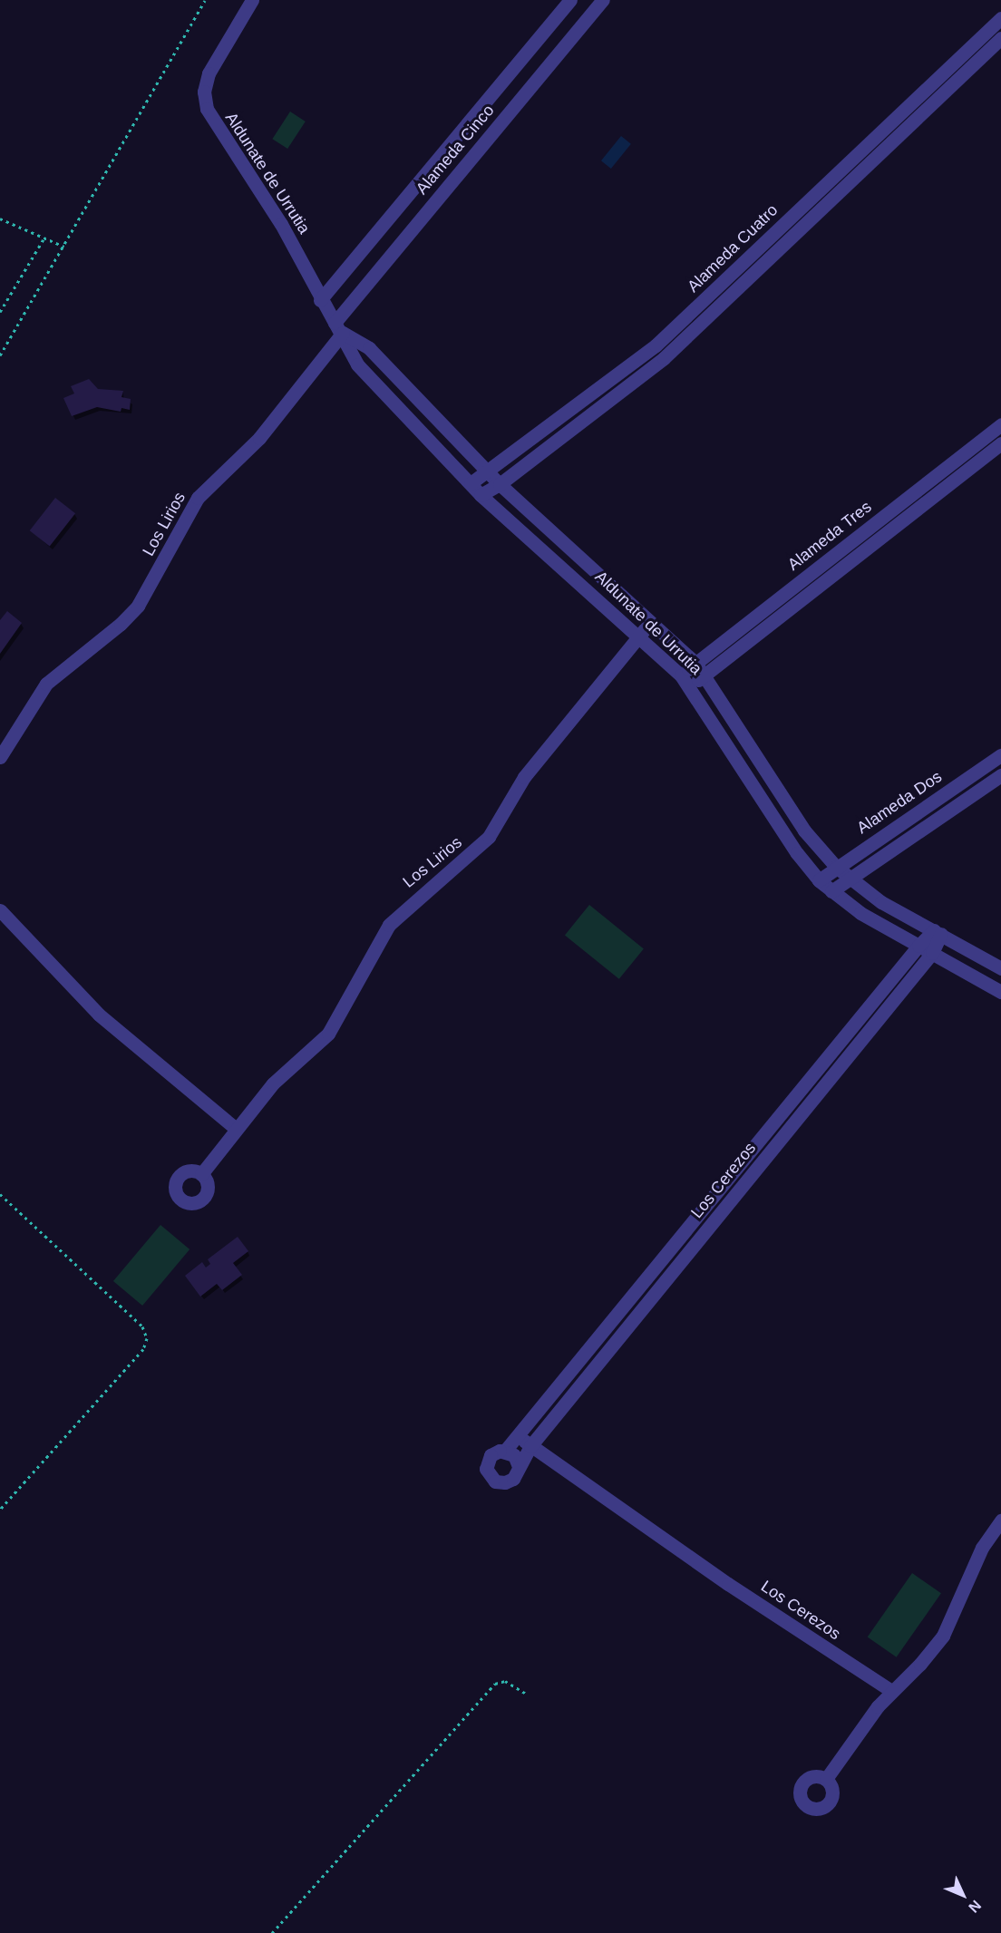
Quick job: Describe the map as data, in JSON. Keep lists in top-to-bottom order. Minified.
{"streets":{"street":["Alameda Cinco","Aldunate de Urrutia","Alameda Cuatro","Los Lirios","Alameda Tres","Alameda Dos","Los Cerezos"]},"crossings":[["Alameda Cinco","Aldunate de Urrutia"],["Alameda Cinco","Los Lirios"],["Aldunate de Urrutia","Alameda Cuatro"],["Aldunate de Urrutia","Los Lirios"],["Aldunate de Urrutia","Alameda Tres"],["Aldunate de Urrutia","Alameda Dos"],["Aldunate de Urrutia","Los Cerezos"]],"north":"bottom right"}
